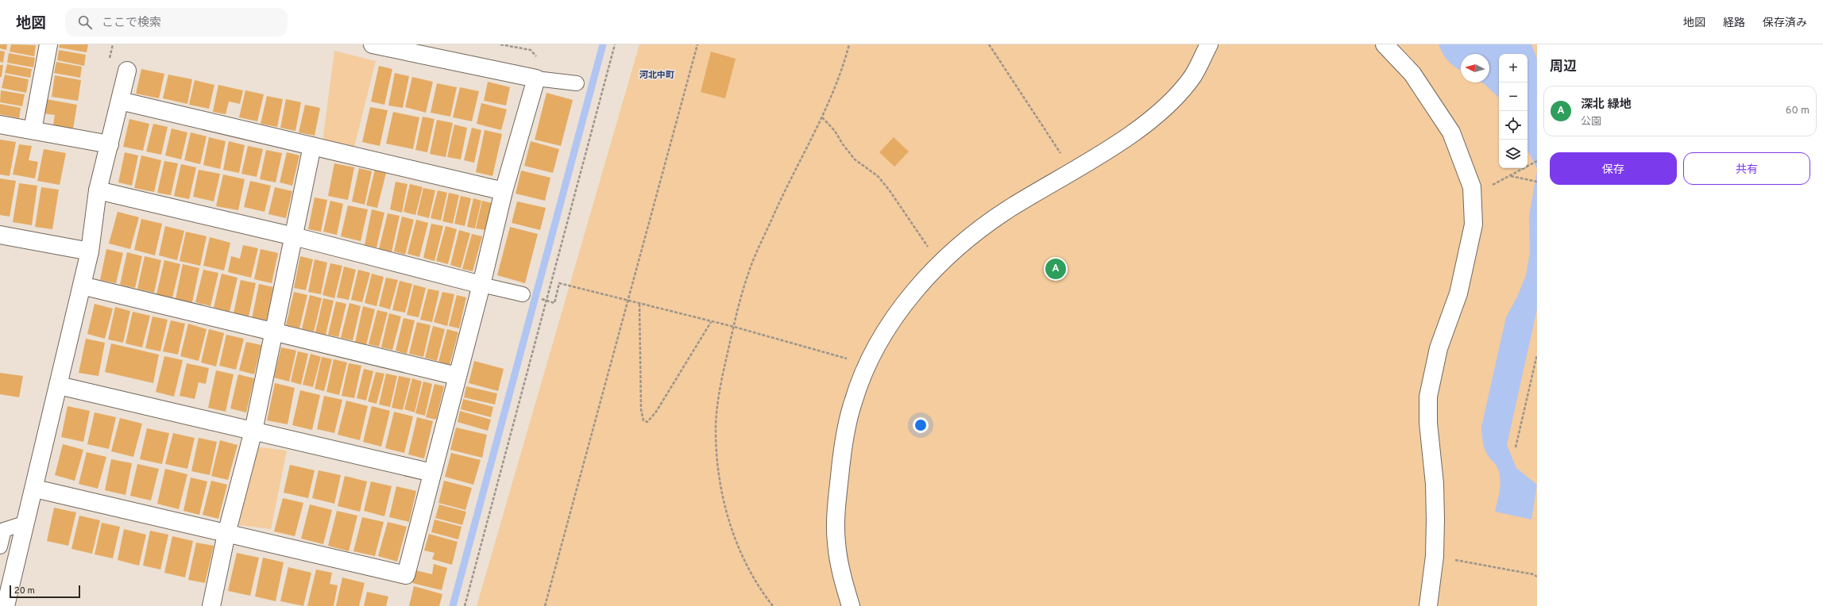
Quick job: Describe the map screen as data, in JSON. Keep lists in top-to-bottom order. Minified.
{"districts":["河北中町"],"scale_bar":"20 m","north":"left","page":{"header":"地図","search":"ここで検索","nav":["地図","経路","保存済み"],"heading":"周辺","map_buttons":["+","−"],"list":[{"mark":"A","name":"深北 緑地","note":"公園","value":"60 m"}],"buttons":["保存","共有"],"pins":"A","scale":"20 m"}}
